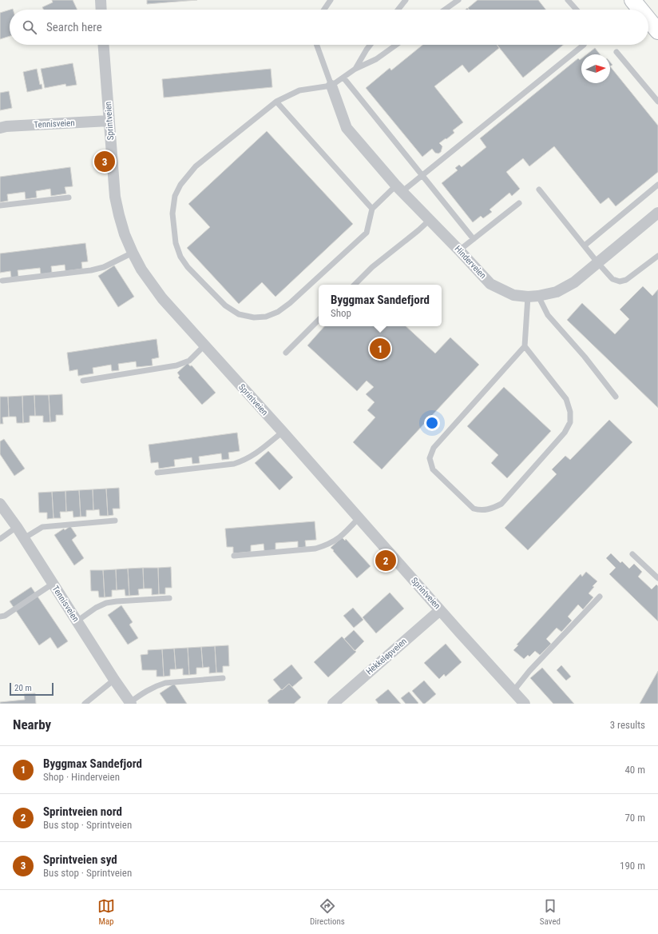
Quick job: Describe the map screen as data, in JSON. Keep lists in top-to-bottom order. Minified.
{"streets":{"street":["Sprintveien","Tennisveien","Hinderveien","Hekkeløpveien"]},"crossings":[["Sprintveien","Tennisveien"],["Sprintveien","Hekkeløpveien"]],"scale_bar":"20 m","north":"right","page":{"search":"Search here","pins":["3","1","2"],"popup":["Byggmax Sandefjord","Shop"],"scale":"20 m","heading":["Nearby","3 results"],"list":[{"mark":"1","name":"Byggmax Sandefjord","note":"Shop · Hinderveien","value":"40 m"},{"mark":"2","name":"Sprintveien nord","note":"Bus stop · Sprintveien","value":"70 m"},{"mark":"3","name":"Sprintveien syd","note":"Bus stop · Sprintveien","value":"190 m"}],"nav":["Map","Directions","Saved"]}}
